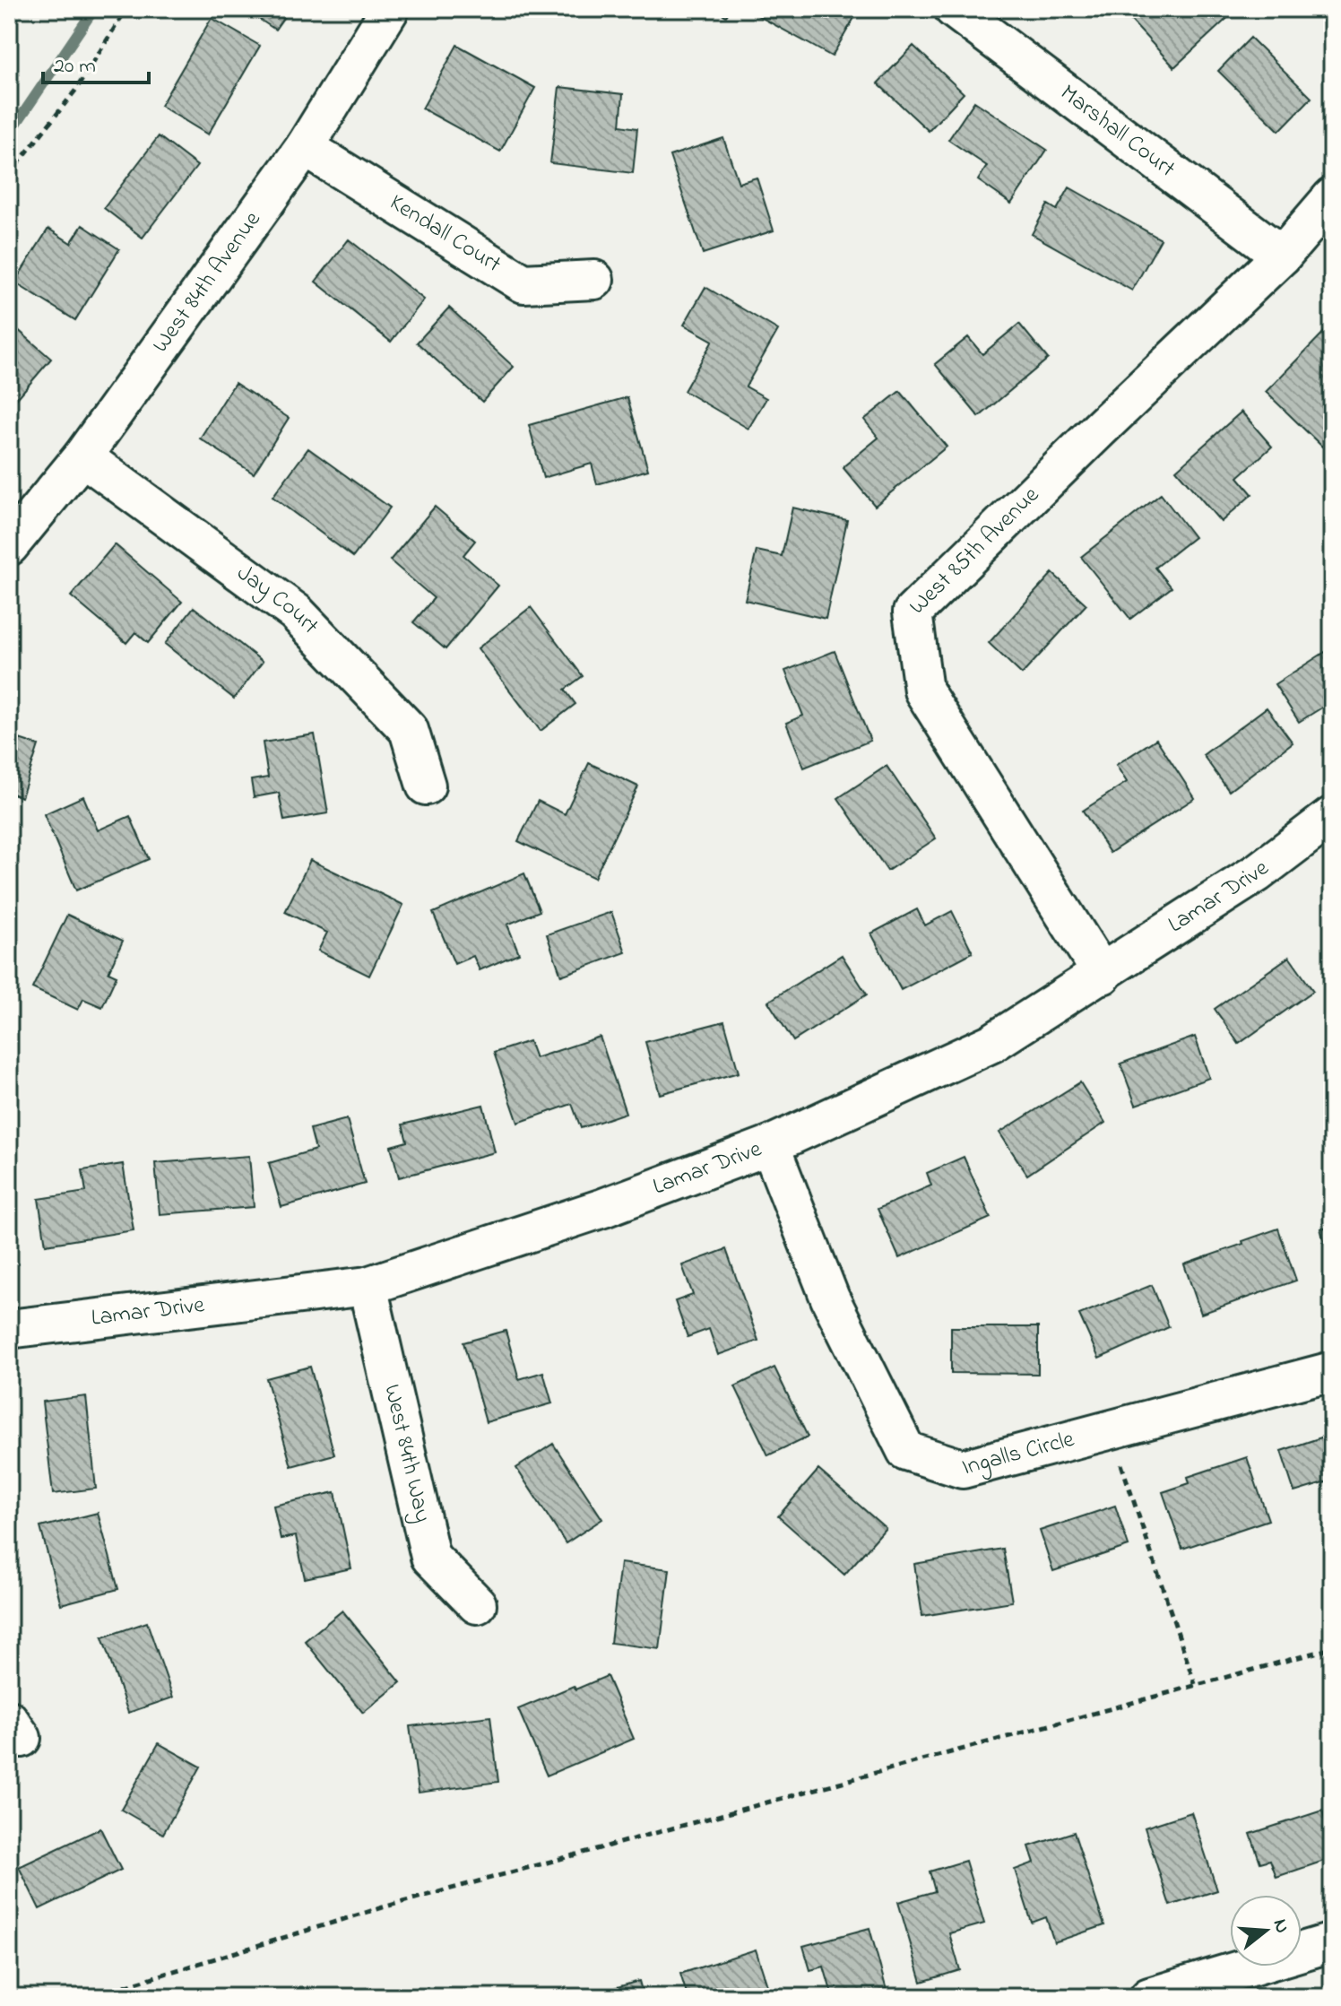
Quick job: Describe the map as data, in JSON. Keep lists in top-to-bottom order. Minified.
{"streets":{"street":["Marshall Court","Kendall Court","West 84th Avenue","West 85th Avenue","Jay Court","Lamar Drive","Ingalls Circle","West 84th Way"]},"crossings":[["Marshall Court","West 85th Avenue"],["Kendall Court","West 84th Avenue"],["West 84th Avenue","Jay Court"],["West 85th Avenue","Lamar Drive"],["Lamar Drive","Ingalls Circle"],["Lamar Drive","West 84th Way"]],"scale_bar":"20 m","north":"right"}
